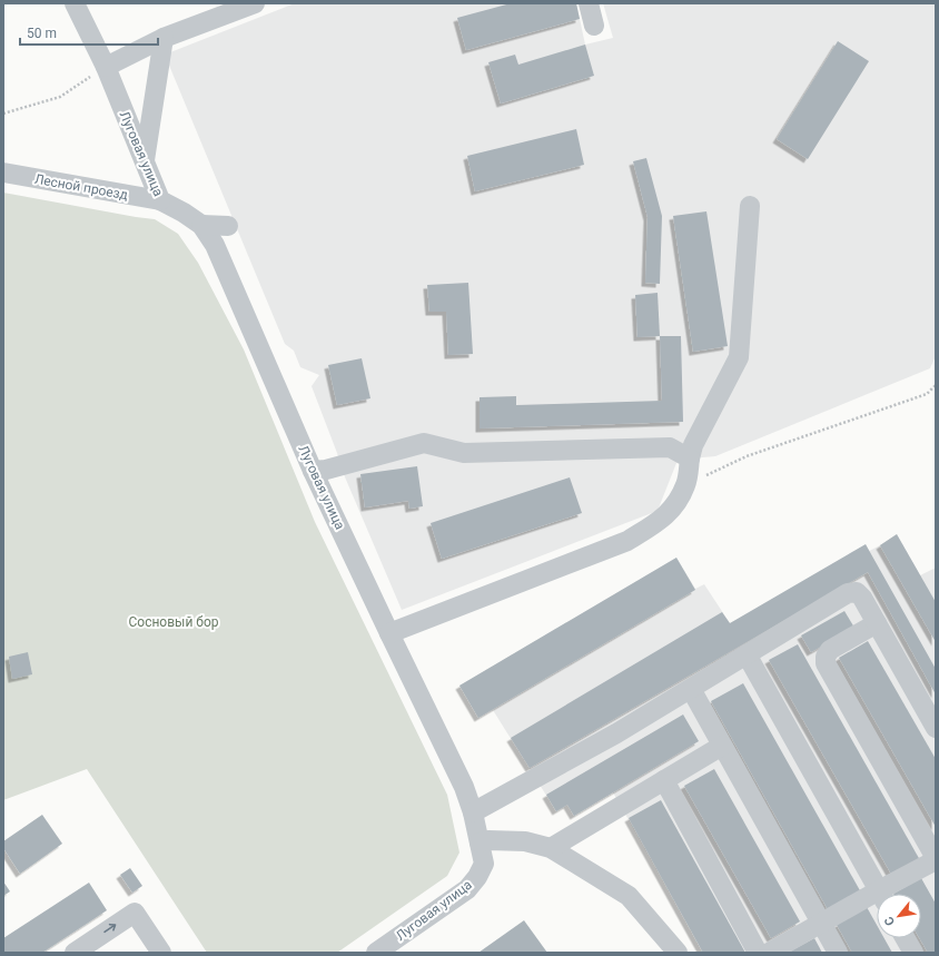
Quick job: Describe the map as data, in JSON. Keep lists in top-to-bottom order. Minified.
{"streets":{"street":["Луговая улица","Лесной проезд"]},"crossings":[["Луговая улица","Лесной проезд"]],"parks":["Сосновый бор"],"scale_bar":"50 m","north":"bottom left"}
